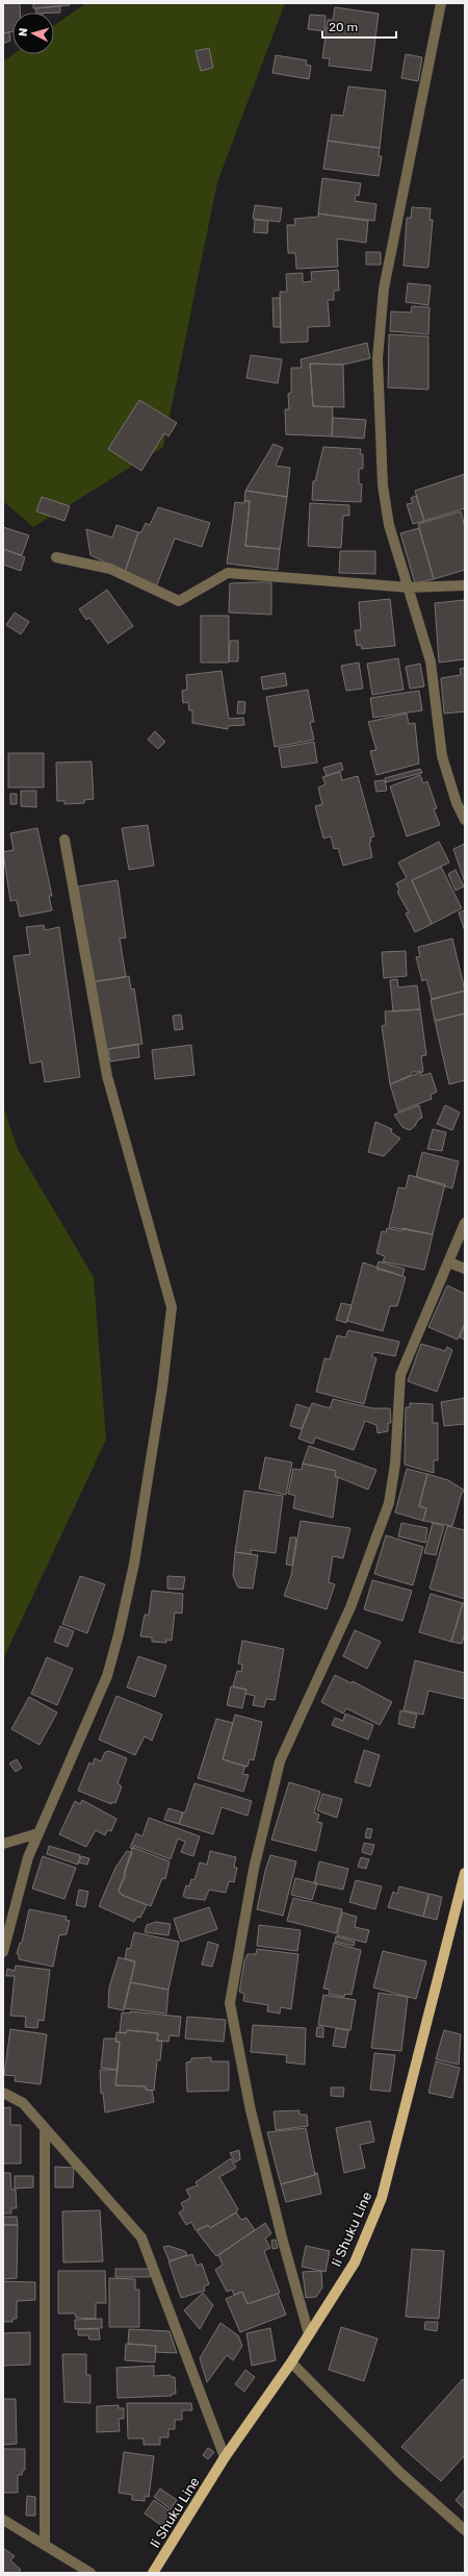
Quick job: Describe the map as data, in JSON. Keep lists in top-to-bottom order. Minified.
{"streets":{"main road":["Ii Shuku Line"]},"scale_bar":"20 m","north":"left"}
